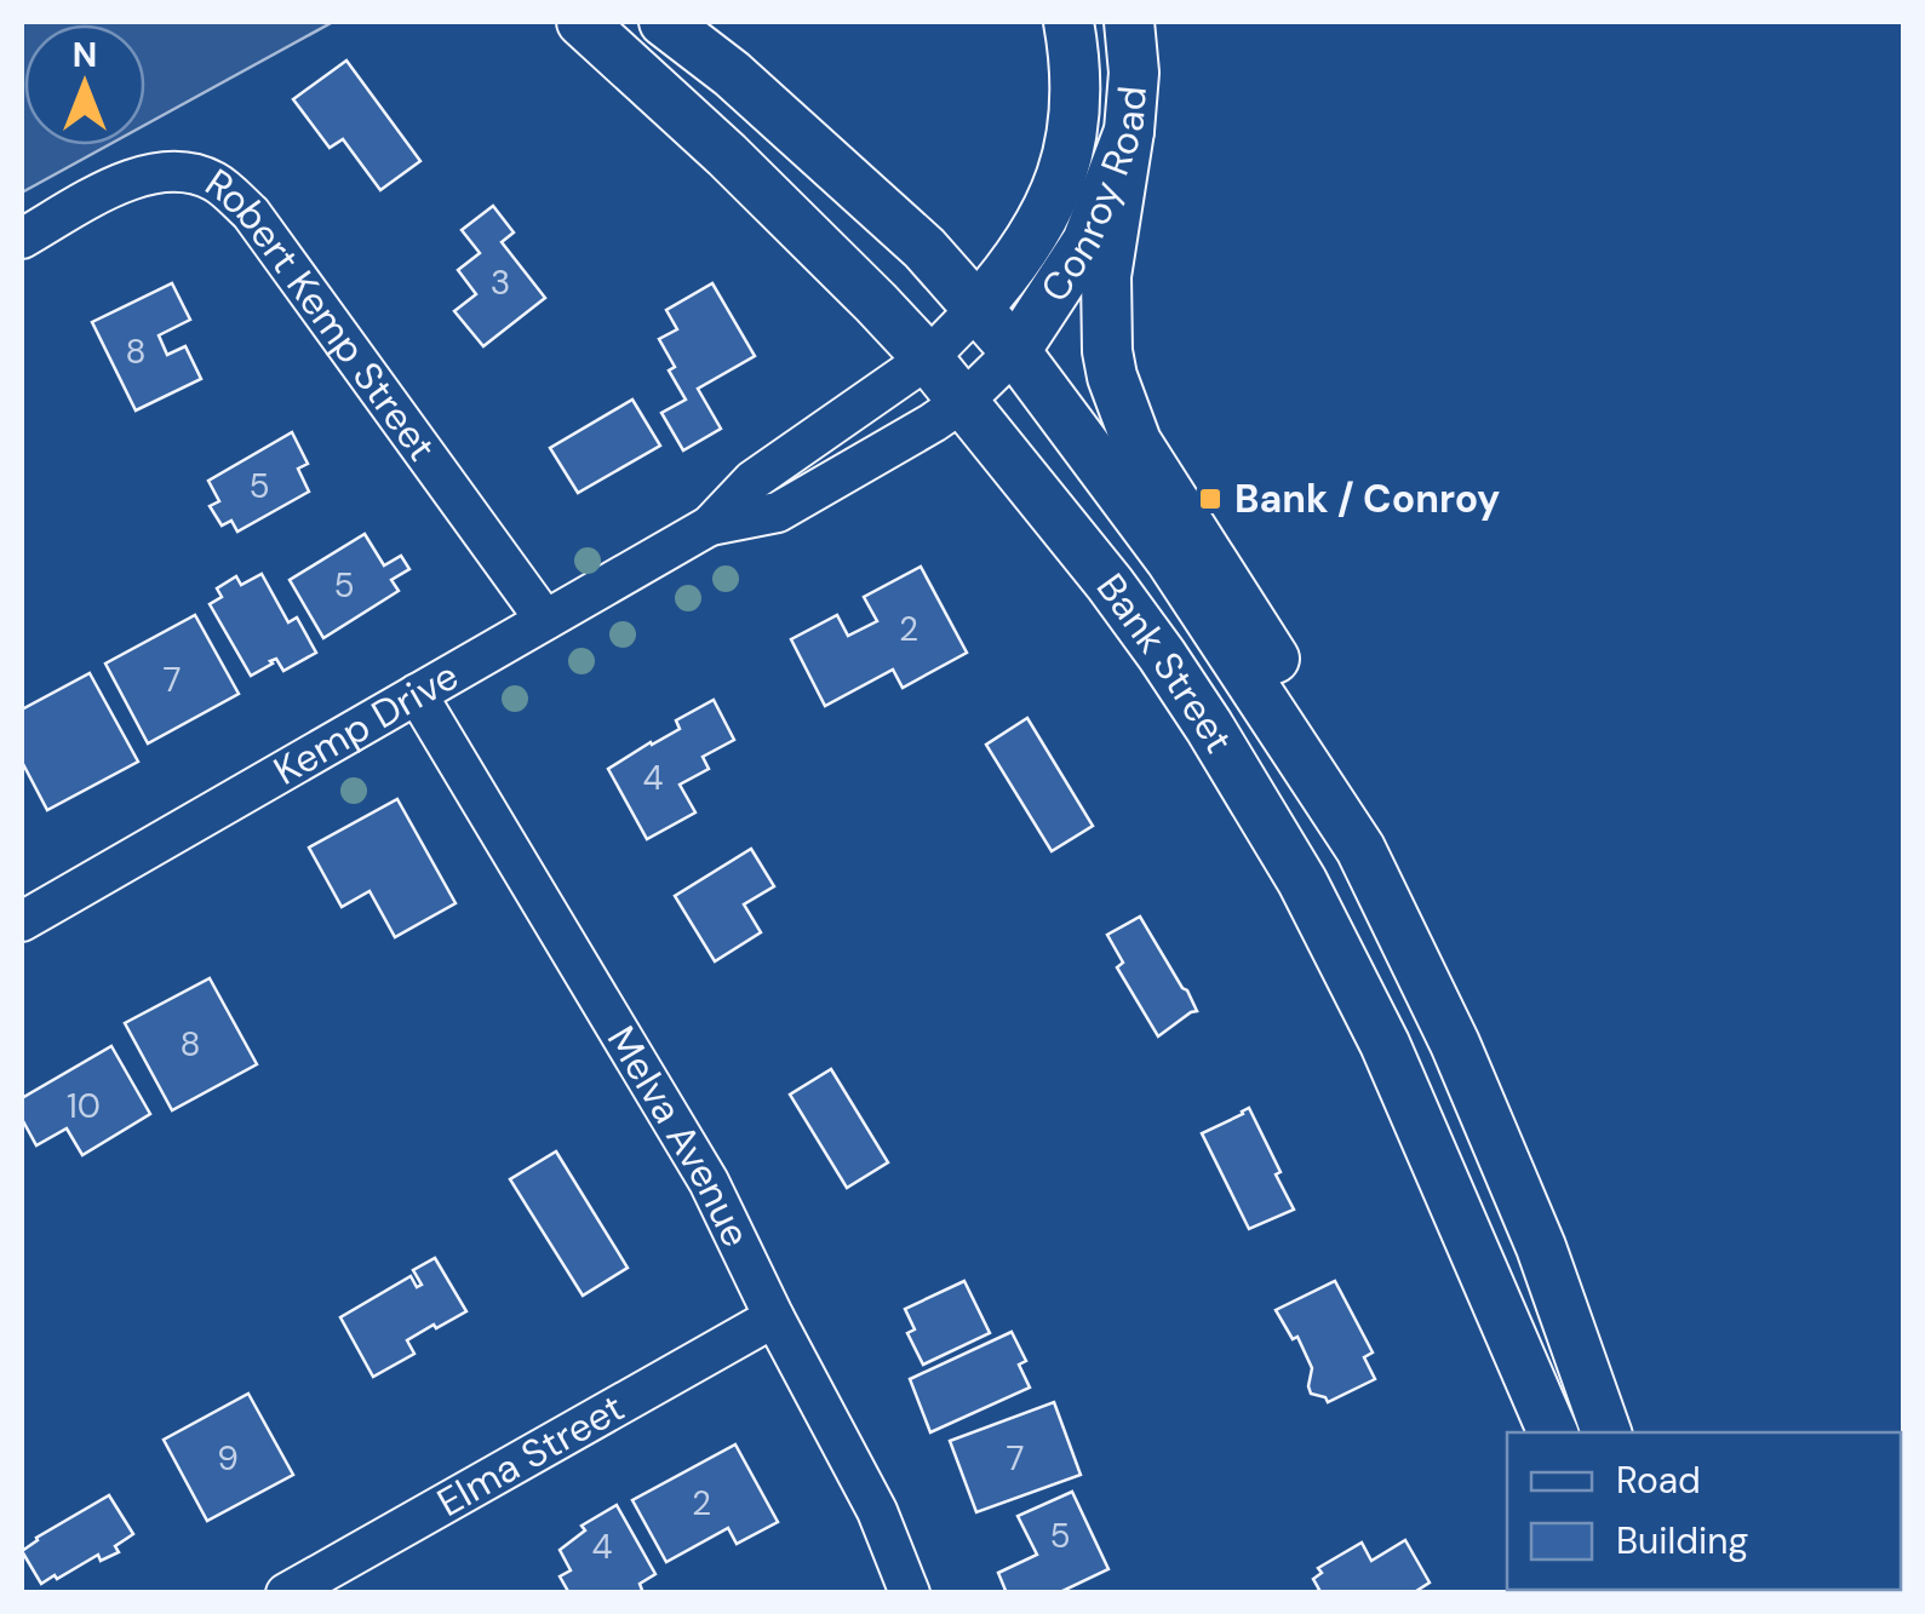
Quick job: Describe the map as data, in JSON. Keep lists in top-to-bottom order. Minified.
{"streets":{"main road":["Conroy Road","Bank Street"],"street":["Robert Kemp Street","Kemp Drive","Melva Avenue","Elma Street"]},"crossings":[["Conroy Road","Bank Street"],["Conroy Road","Kemp Drive"],["Robert Kemp Street","Kemp Drive"],["Bank Street","Kemp Drive"],["Kemp Drive","Melva Avenue"],["Melva Avenue","Elma Street"]],"places":{"transit":["Bank / Conroy"]},"house_numbers":["3","8","5","5","2","7","4","8","10","9","7","2","5","4"],"legend":["Road","Building"],"north":"top"}
